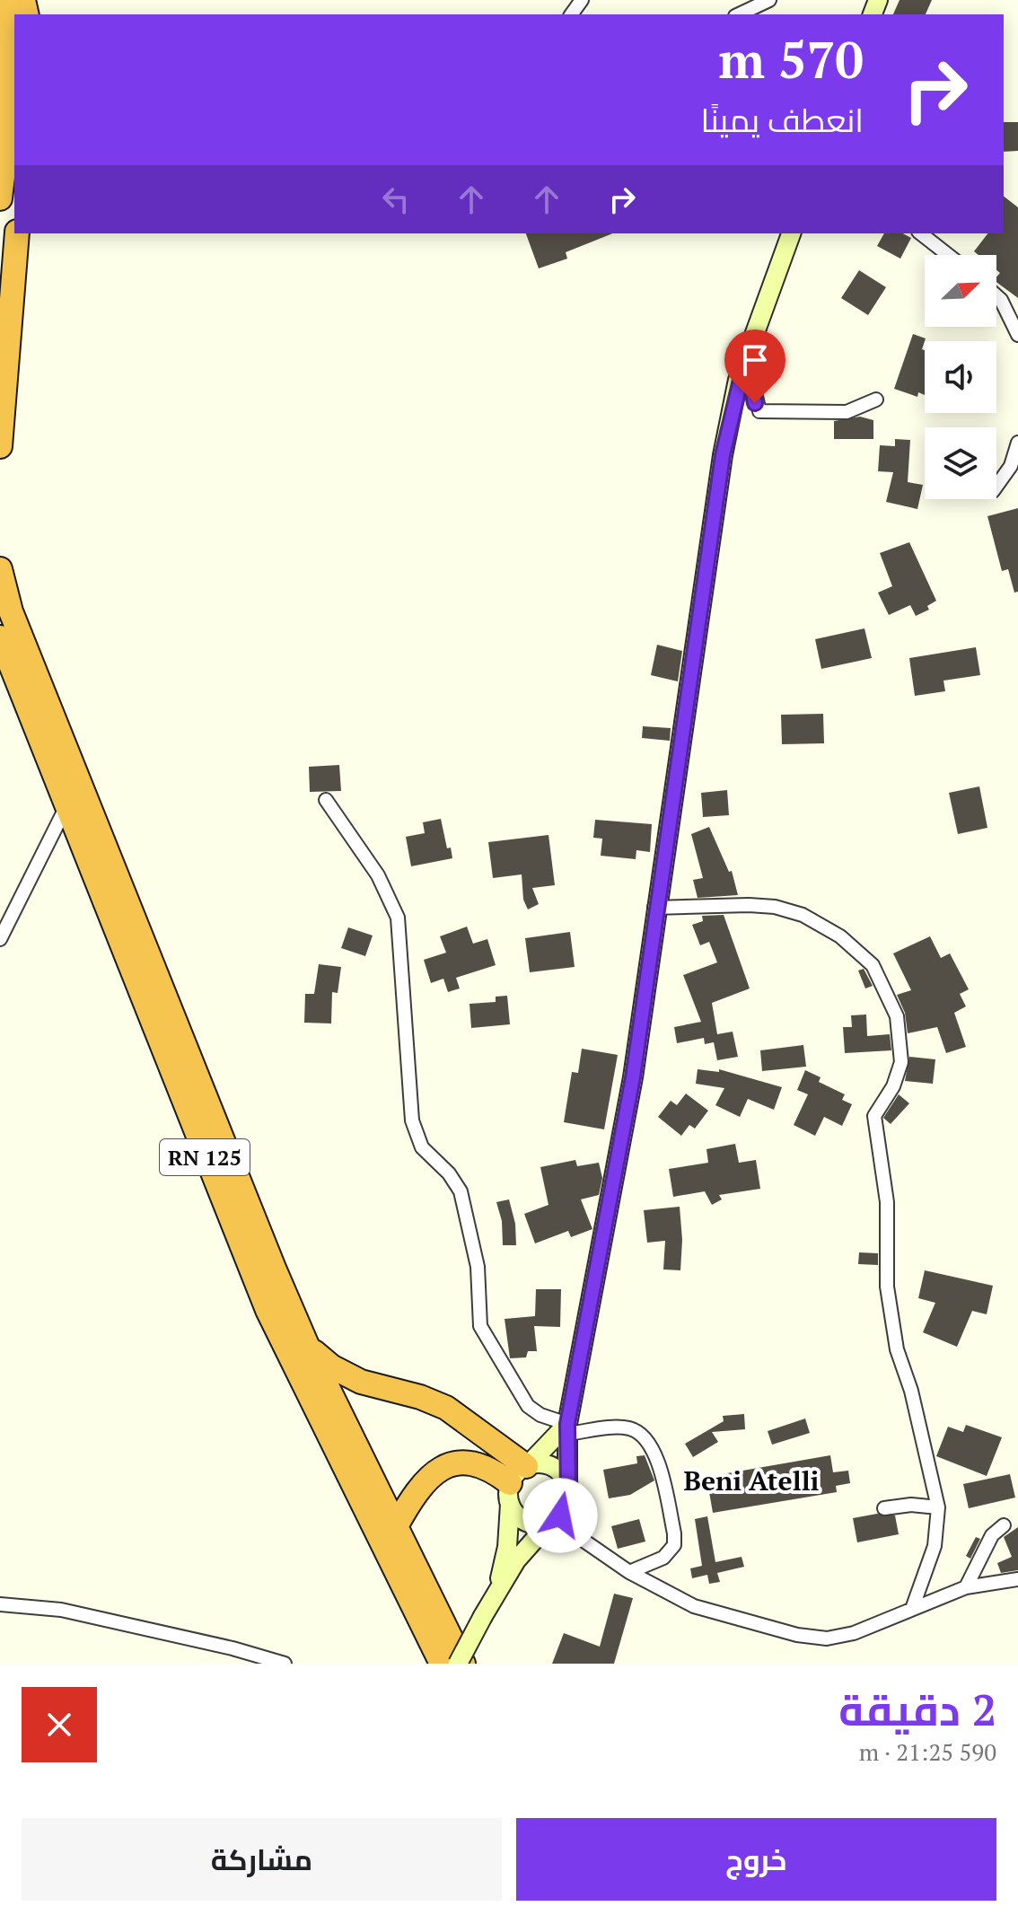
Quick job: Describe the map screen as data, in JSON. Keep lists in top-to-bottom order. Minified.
{"streets":{"highway":["RN 125"]},"districts":["Beni Atelli"],"north":"top right","page":{"turn":["570 m","انعطف يمينًا"],"heading":["2 دقيقة","590 m · 21:25"],"buttons":["خروج","مشاركة"]}}
